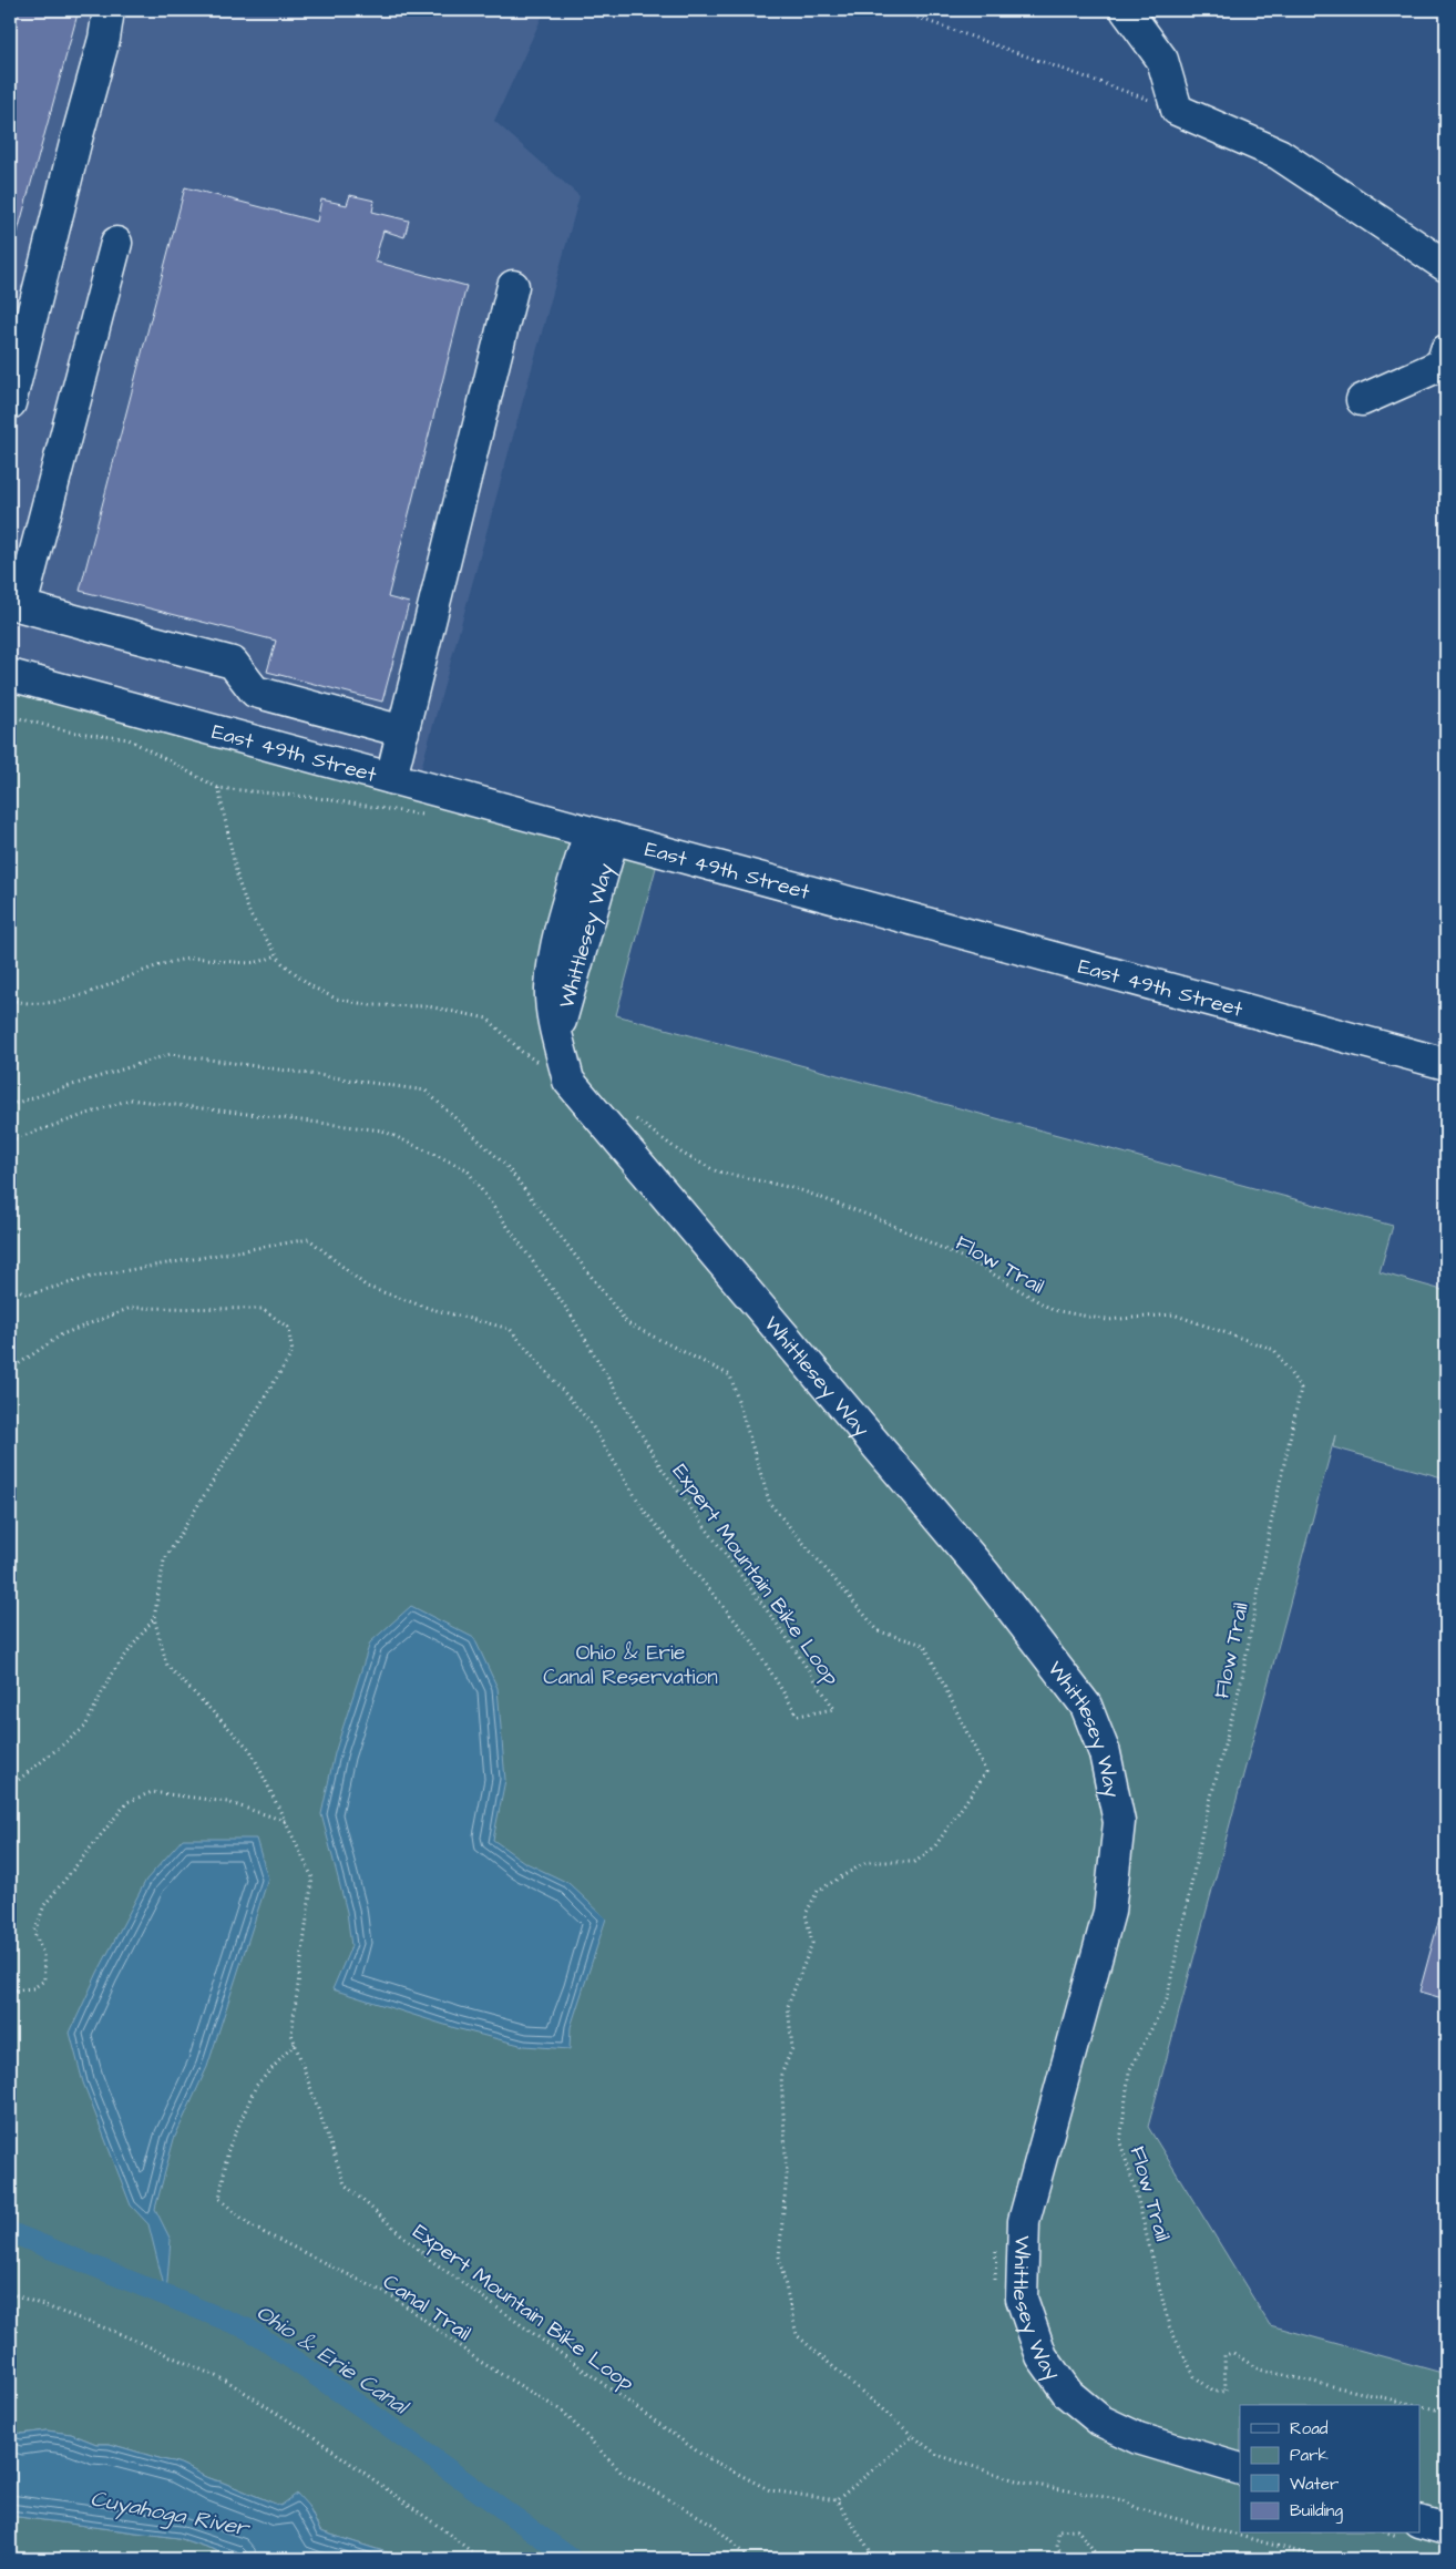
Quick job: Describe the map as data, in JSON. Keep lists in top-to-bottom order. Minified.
{"streets":{"street":["East 49th Street","Whittlesey Way"],"path":["Flow Trail","Expert Mountain Bike Loop","Canal Trail"]},"crossings":[["East 49th Street","Whittlesey Way"],["Expert Mountain Bike Loop","Canal Trail"]],"water":["Ohio & Erie Canal","Cuyahoga River"],"parks":["Ohio & Erie Canal Reservation"],"legend":["Road","Park","Water","Building"]}
